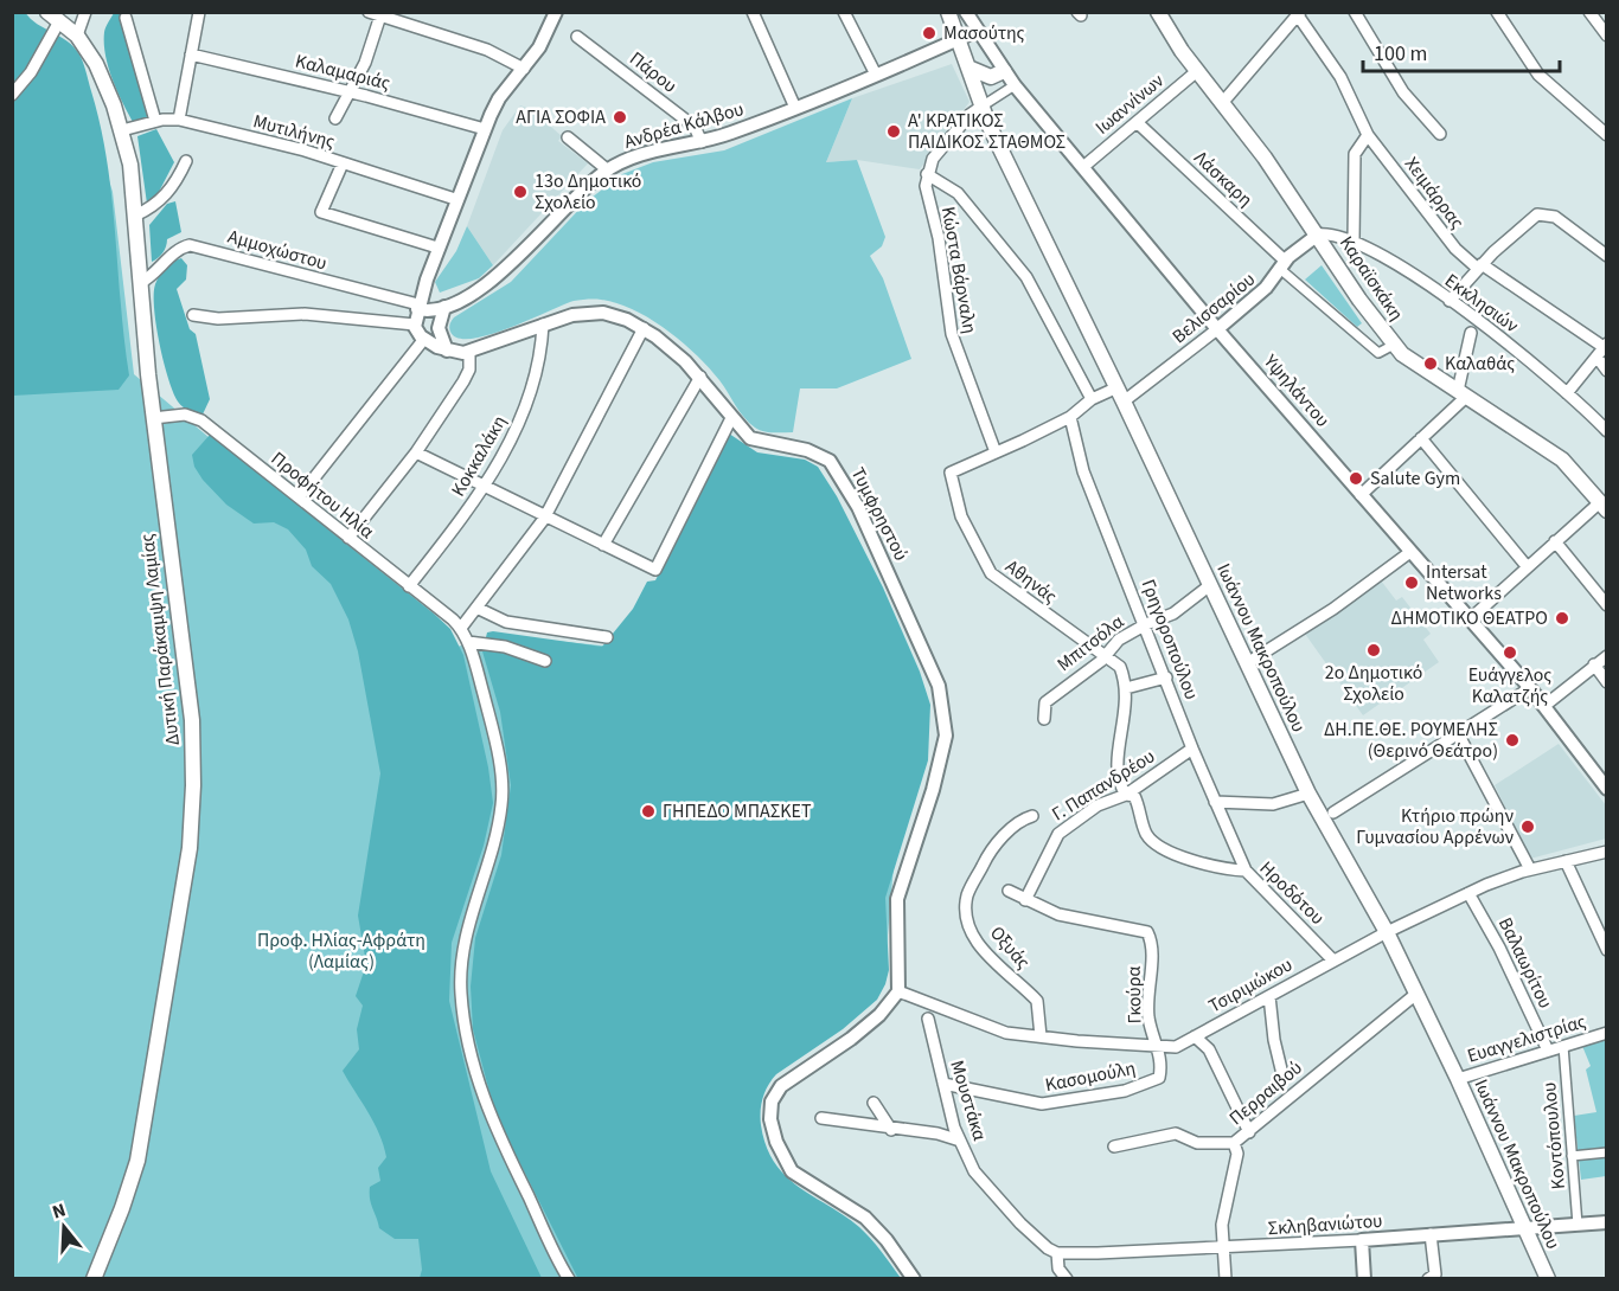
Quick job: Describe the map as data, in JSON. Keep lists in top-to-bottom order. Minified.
{"streets":{"main road":["Καραϊσκάκη","Δυτική Παράκαμψη Λαμίας","Ιωάννου Μακροπούλου"],"street":["Καλαμαριάς","Πάρου","Ιωαννίνων","Ανδρέα Κάλβου","Μυτιλήνης","Λάσκαρη","Χειμάρρας","Αμμοχώστου","Κώστα Βάρναλη","Εκκλησιών","Βελισσαρίου","Υψηλάντου","Κοκκαλάκη","Προφήτου Ηλία","Τυμφρηστού","Αθηνάς","Γρηγοροπούλου","Μπιτσόλα","Γ. Παπανδρέου","Ηροδότου","Οξυάς","Βαλαωρίτου","Τσιριμώκου","Γκούρα","Ευαγγελιστρίας","Κασομούλη","Περραιβού","Μουστάκα","Κοντόπουλου","Σκληβανιώτου"]},"crossings":[["Πάρου","Ανδρέα Κάλβου"],["Ιωαννίνων","Λάσκαρη"],["Ιωαννίνων","Καραϊσκάκη"],["Ιωαννίνων","Υψηλάντου"],["Ανδρέα Κάλβου","Αμμοχώστου"],["Ανδρέα Κάλβου","Υψηλάντου"],["Ανδρέα Κάλβου","Ιωάννου Μακροπούλου"],["Μυτιλήνης","Δυτική Παράκαμψη Λαμίας"],["Λάσκαρη","Βελισσαρίου"],["Αμμοχώστου","Δυτική Παράκαμψη Λαμίας"],["Κώστα Βάρναλη","Βελισσαρίου"],["Καραϊσκάκη","Εκκλησιών"],["Καραϊσκάκη","Βελισσαρίου"],["Εκκλησιών","Βελισσαρίου"],["Βελισσαρίου","Υψηλάντου"],["Βελισσαρίου","Αθηνάς"],["Βελισσαρίου","Γρηγοροπούλου"],["Βελισσαρίου","Ιωάννου Μακροπούλου"],["Κοκκαλάκη","Προφήτου Ηλία"],["Κοκκαλάκη","Τυμφρηστού"],["Προφήτου Ηλία","Δυτική Παράκαμψη Λαμίας"],["Τυμφρηστού","Τσιριμώκου"],["Αθηνάς","Μπιτσόλα"],["Γρηγοροπούλου","Μπιτσόλα"],["Γρηγοροπούλου","Γ. Παπανδρέου"],["Γρηγοροπούλου","Ηροδότου"],["Μπιτσόλα","Ιωάννου Μακροπούλου"],["Ιωάννου Μακροπούλου","Τσιριμώκου"],["Ιωάννου Μακροπούλου","Ευαγγελιστρίας"],["Ιωάννου Μακροπούλου","Περραιβού"],["Ιωάννου Μακροπούλου","Σκληβανιώτου"],["Γ. Παπανδρέου","Ηροδότου"],["Γ. Παπανδρέου","Γκούρα"],["Ηροδότου","Τσιριμώκου"],["Οξυάς","Τσιριμώκου"],["Βαλαωρίτου","Τσιριμώκου"],["Βαλαωρίτου","Ευαγγελιστρίας"],["Τσιριμώκου","Γκούρα"],["Γκούρα","Κασομούλη"],["Ευαγγελιστρίας","Κοντόπουλου"],["Κασομούλη","Μουστάκα"],["Μουστάκα","Σκληβανιώτου"],["Κοντόπουλου","Σκληβανιώτου"]],"parks":["Προφ. Ηλίας-Αφράτη (Λαμίας)"],"places":["Μασούτης","ΑΓΙΑ ΣΟΦΙΑ","Α' ΚΡΑΤΙΚΟΣ ΠΑΙΔΙΚΟΣ ΣΤΑΘΜΟΣ","13ο Δημοτικό Σχολείο","Καλαθάς","Salute Gym","Intersat Networks","ΔΗΜΟΤΙΚΟ ΘΕΑΤΡΟ","2ο Δημοτικό Σχολείο","Ευάγγελος Καλατζής","ΔΗ.ΠΕ.ΘΕ. ΡΟΥΜΕΛΗΣ (Θερινό Θεάτρο)","ΓΗΠΕΔΟ ΜΠΑΣΚΕΤ","Κτήριο πρώην Γυμνασίου Αρρένων"],"scale_bar":"100 m","north":"top"}
